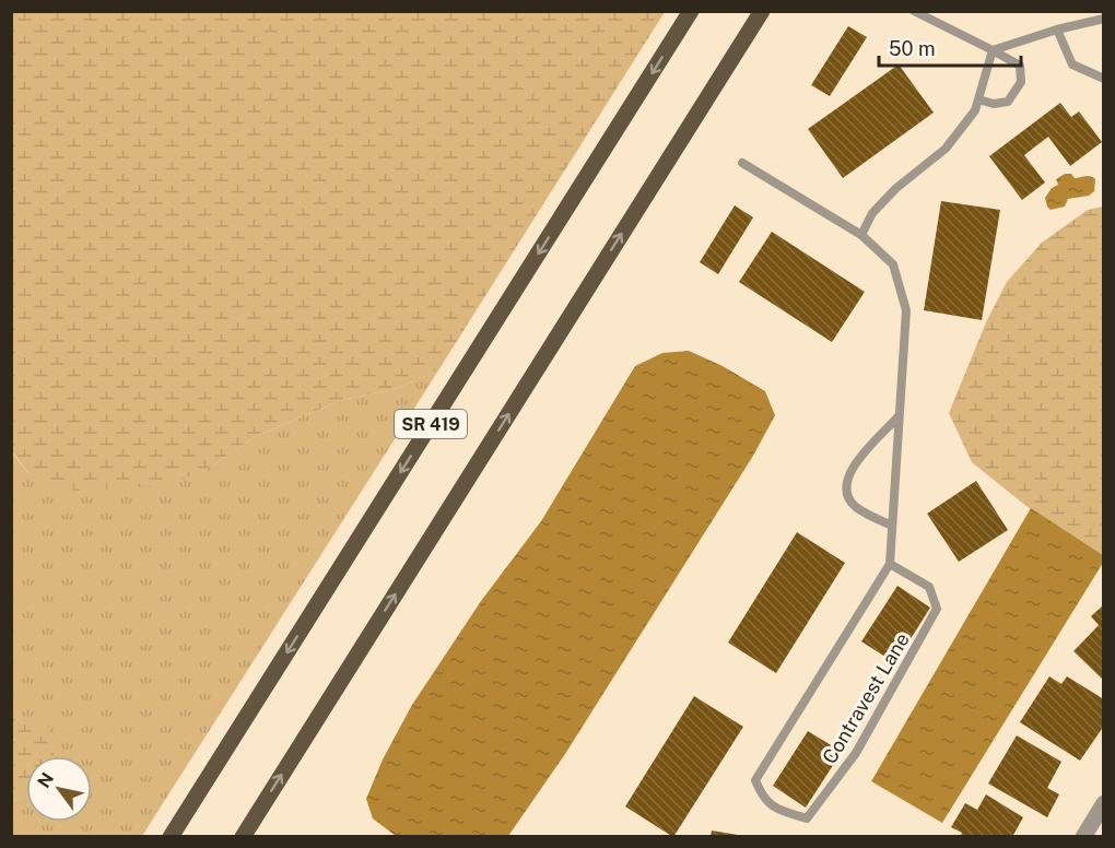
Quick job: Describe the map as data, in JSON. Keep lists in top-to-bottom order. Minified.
{"streets":{"main road":["SR 419"],"lane":["Contravest Lane"]},"scale_bar":"50 m","north":"top left"}
